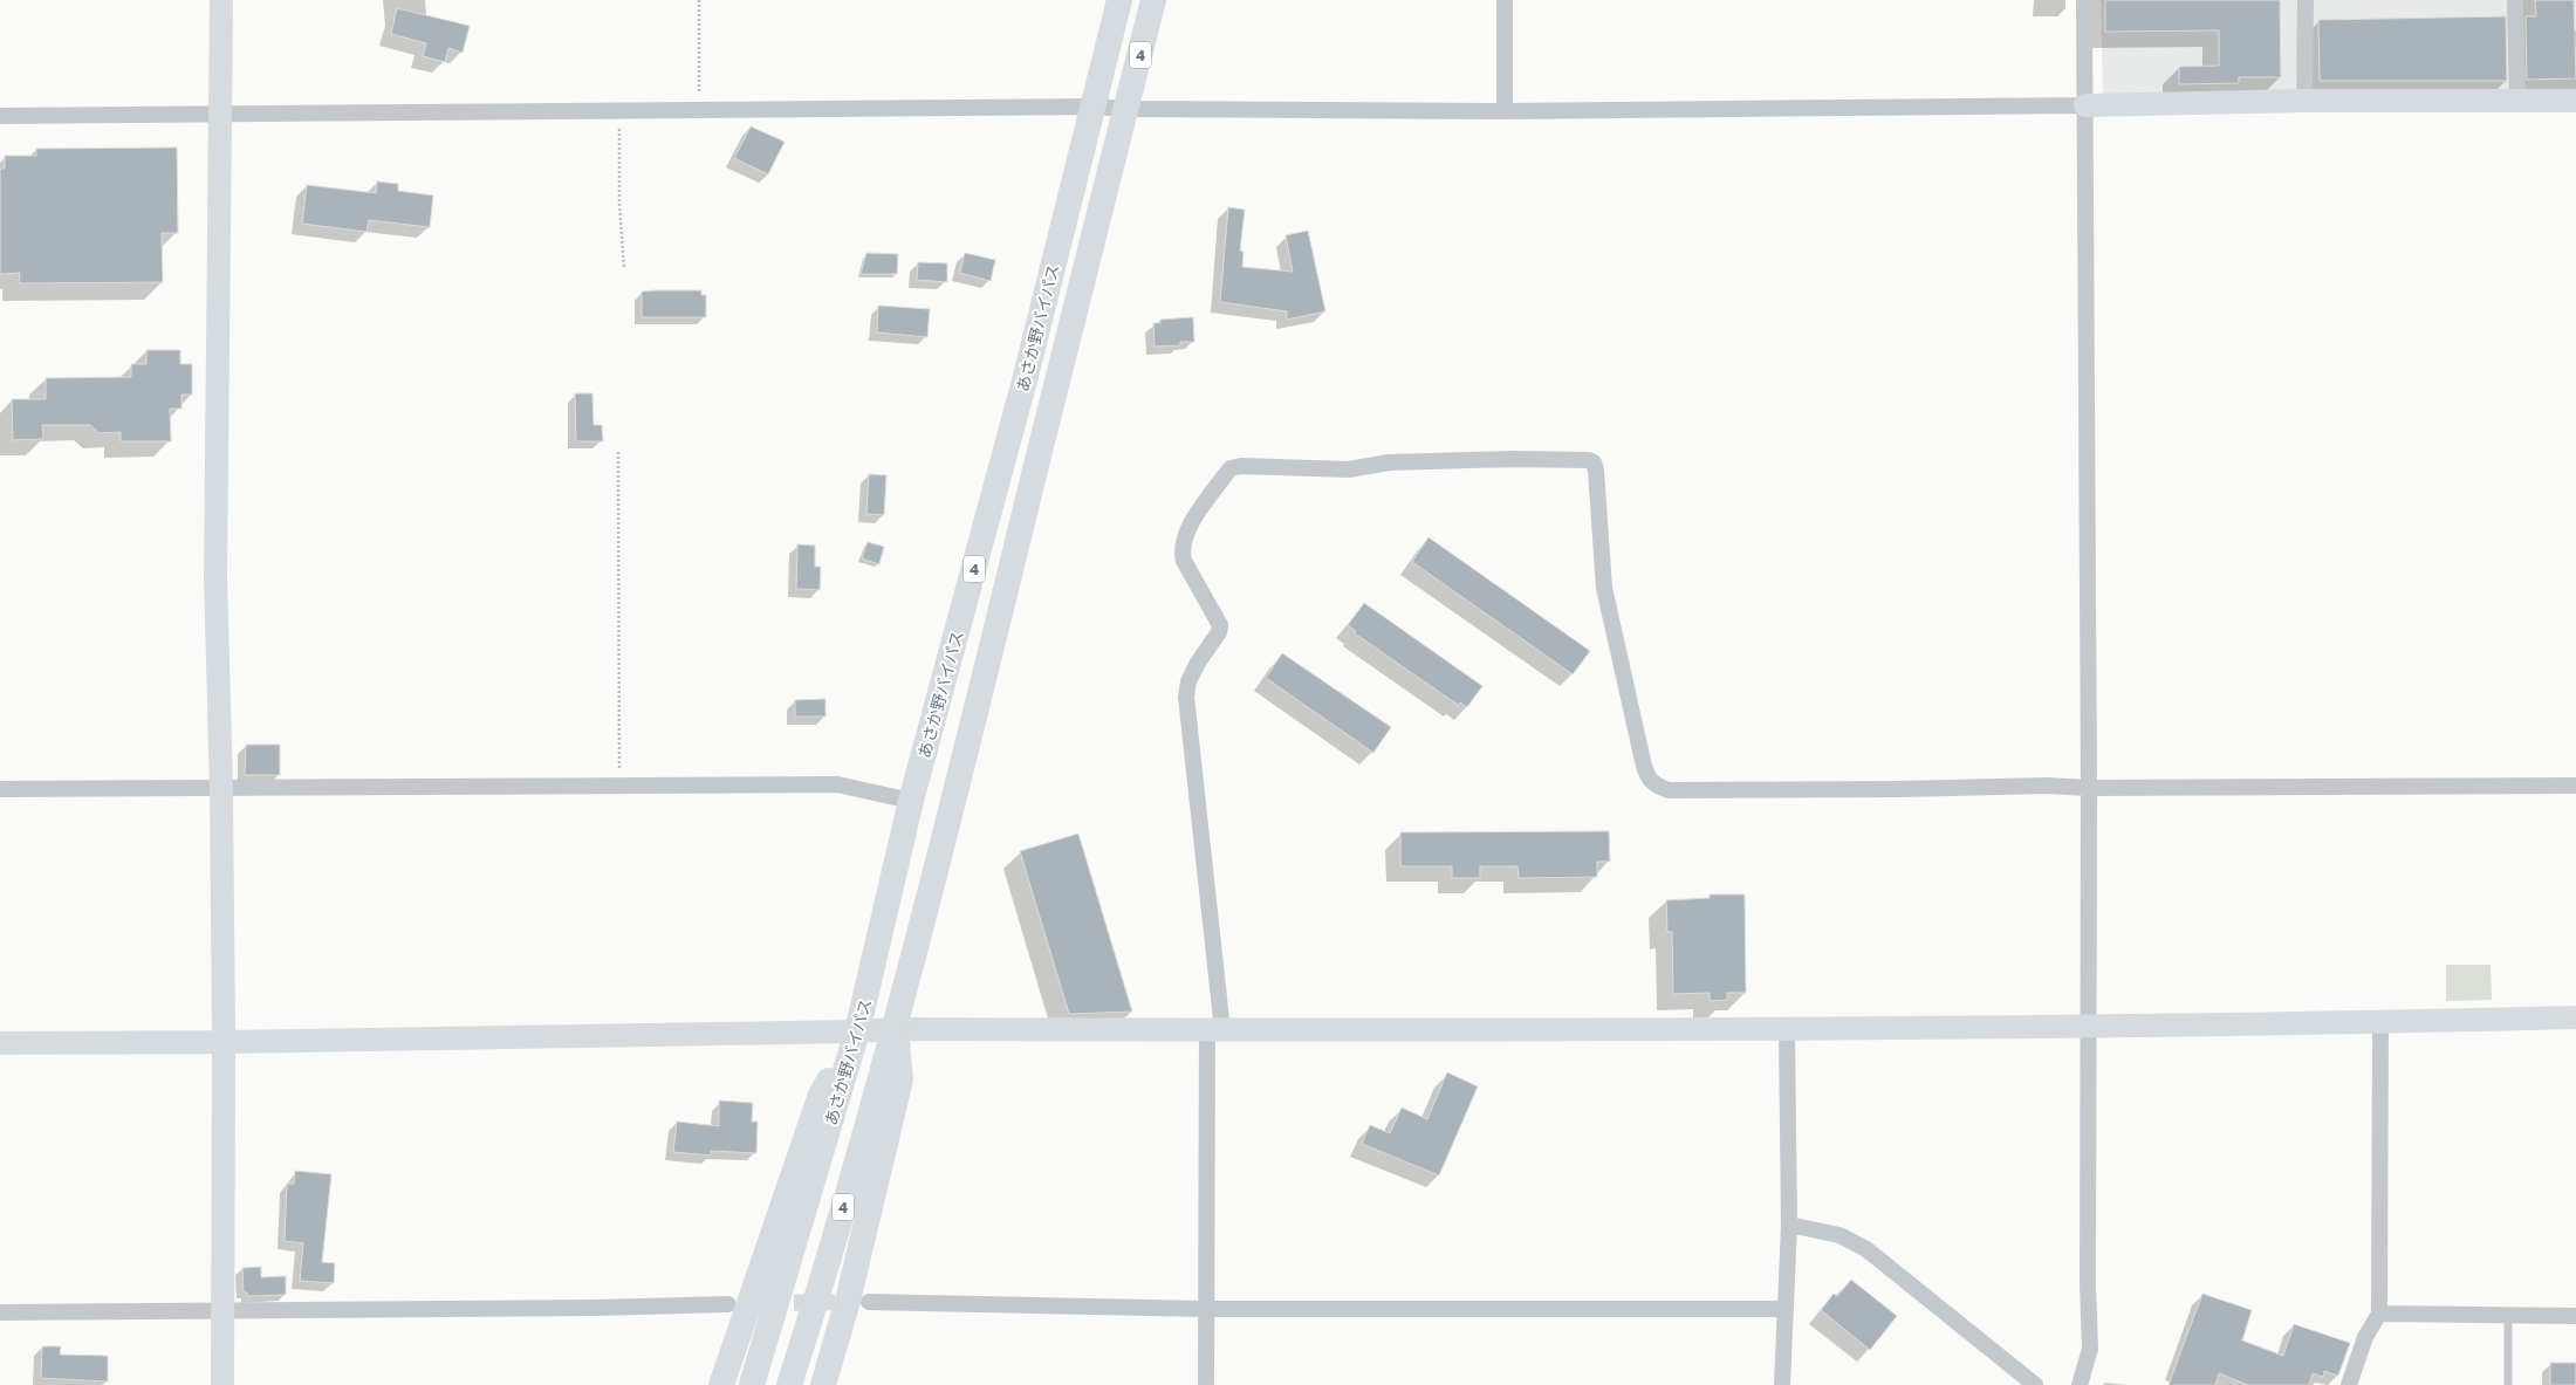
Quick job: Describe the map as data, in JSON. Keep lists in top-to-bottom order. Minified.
{"streets":{"highway":["4","あさか野バイパス"]},"crossings":[["4","あさか野バイパス"]]}
